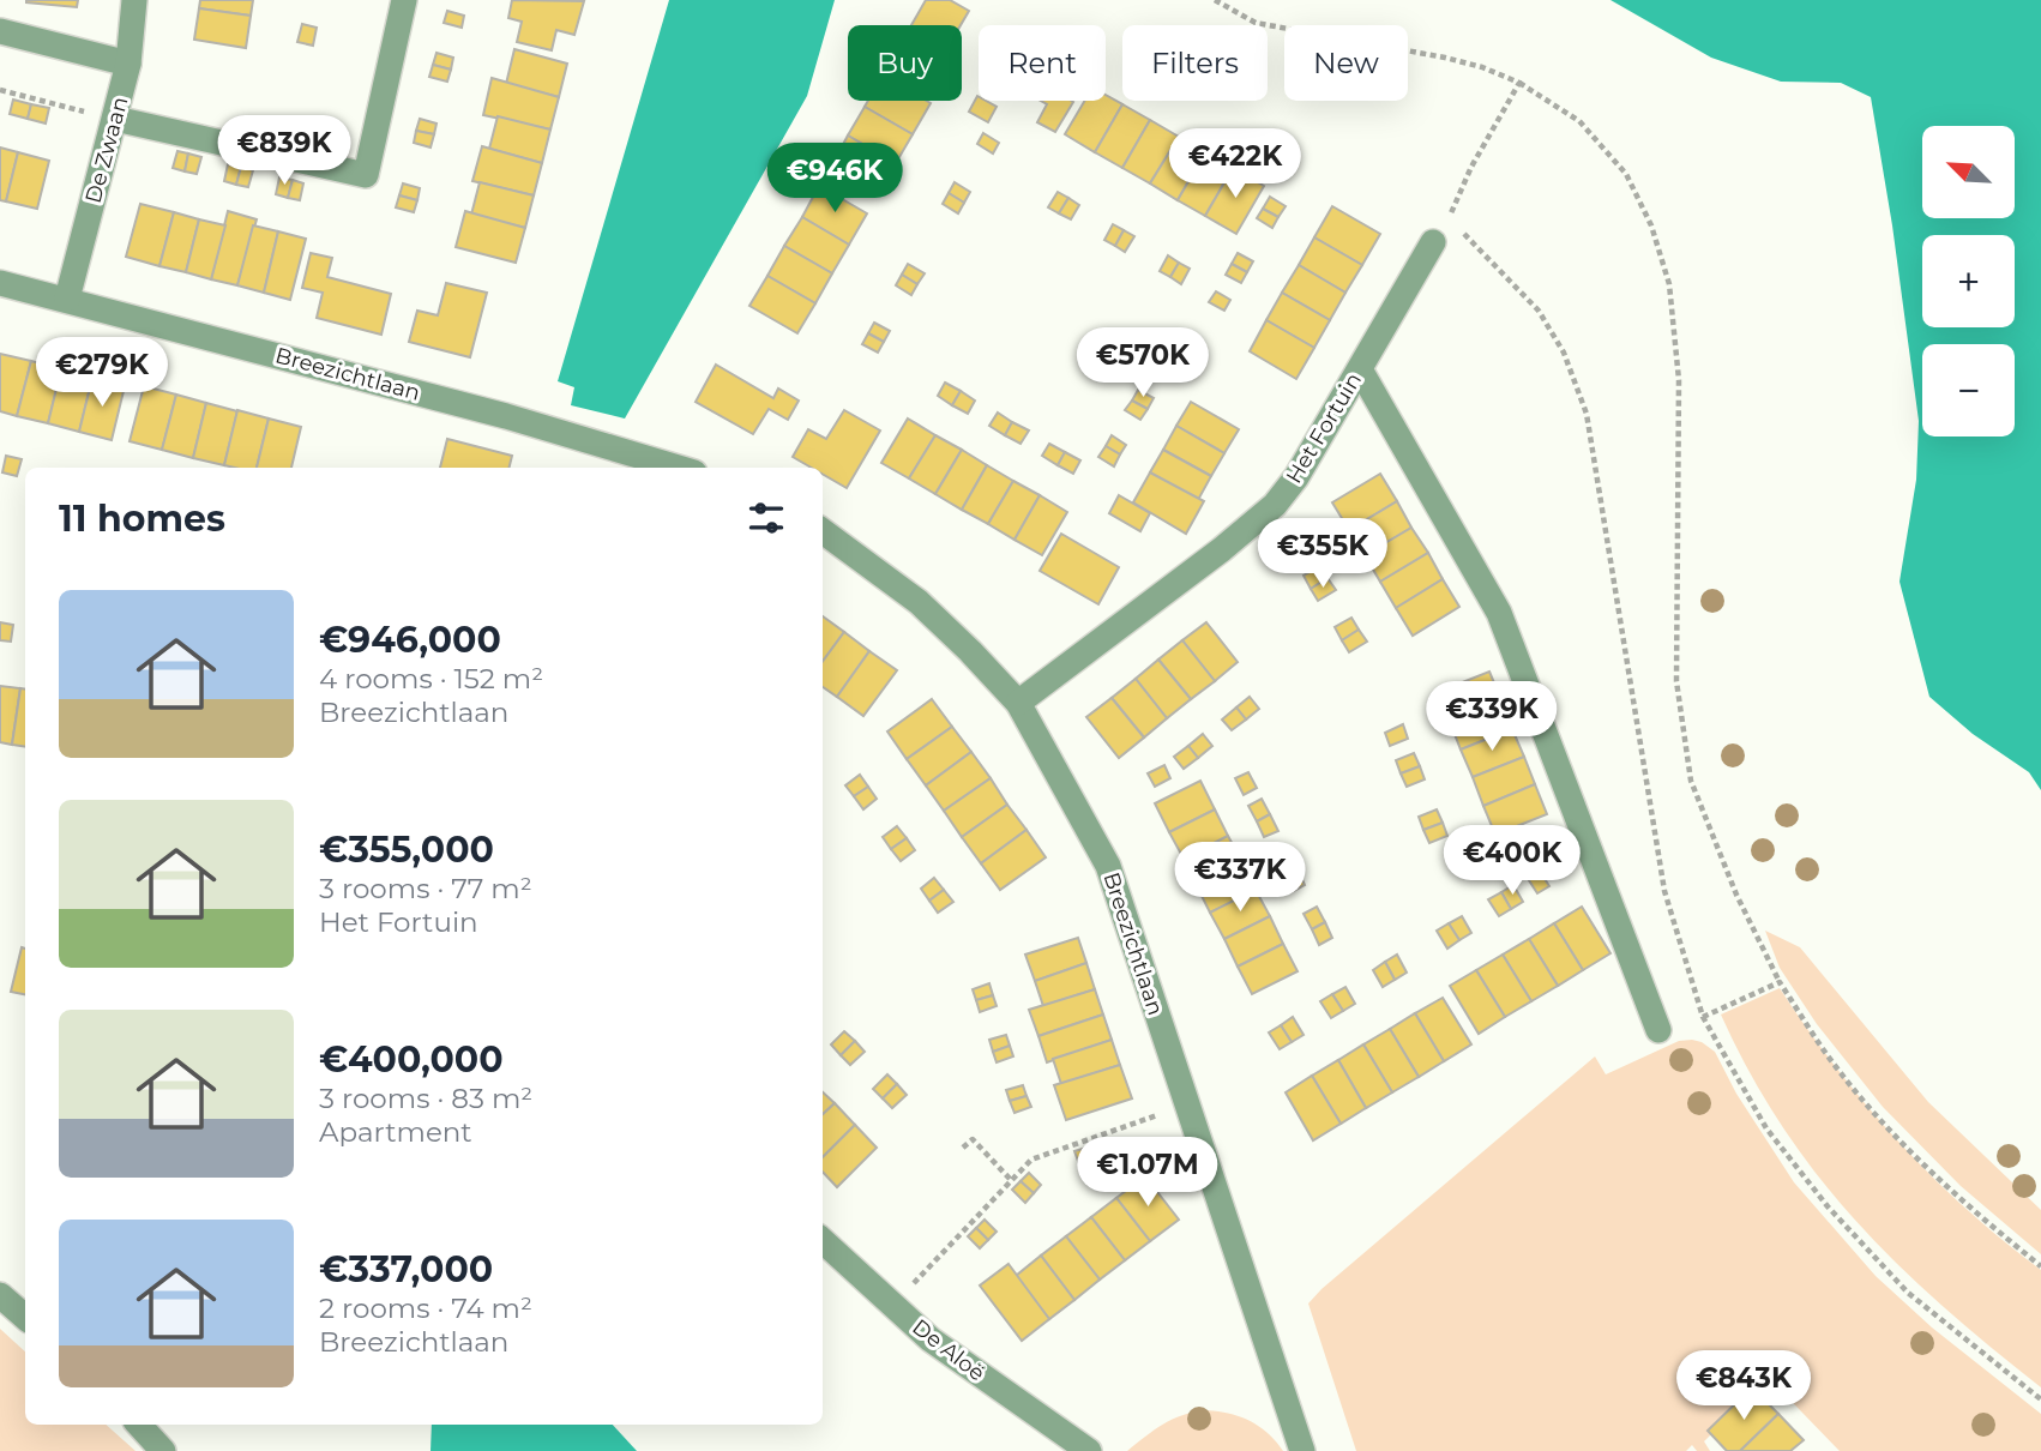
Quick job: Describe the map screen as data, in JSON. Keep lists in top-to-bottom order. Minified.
{"streets":{"street":["De Zwaan","Breezichtlaan","Het Fortuin","De Aloë"]},"crossings":[["De Zwaan","Breezichtlaan"],["Breezichtlaan","Het Fortuin"]],"north":"top left","page":{"chip":["Buy","Rent","Filters","New"],"price":["€839K","€422K","€946K","€570K","€279K","€355K","€339K","€400K","€337K","€1.07M","€843K"],"map_buttons":["+","−"],"heading":"11 homes","list":[{"name":"€946,000","note":"4 rooms · 152 m² · Breezichtlaan"},{"name":"€355,000","note":"3 rooms · 77 m² · Het Fortuin"},{"name":"€400,000","note":"3 rooms · 83 m² · Apartment"},{"name":"€337,000","note":"2 rooms · 74 m² · Breezichtlaan"}]}}
